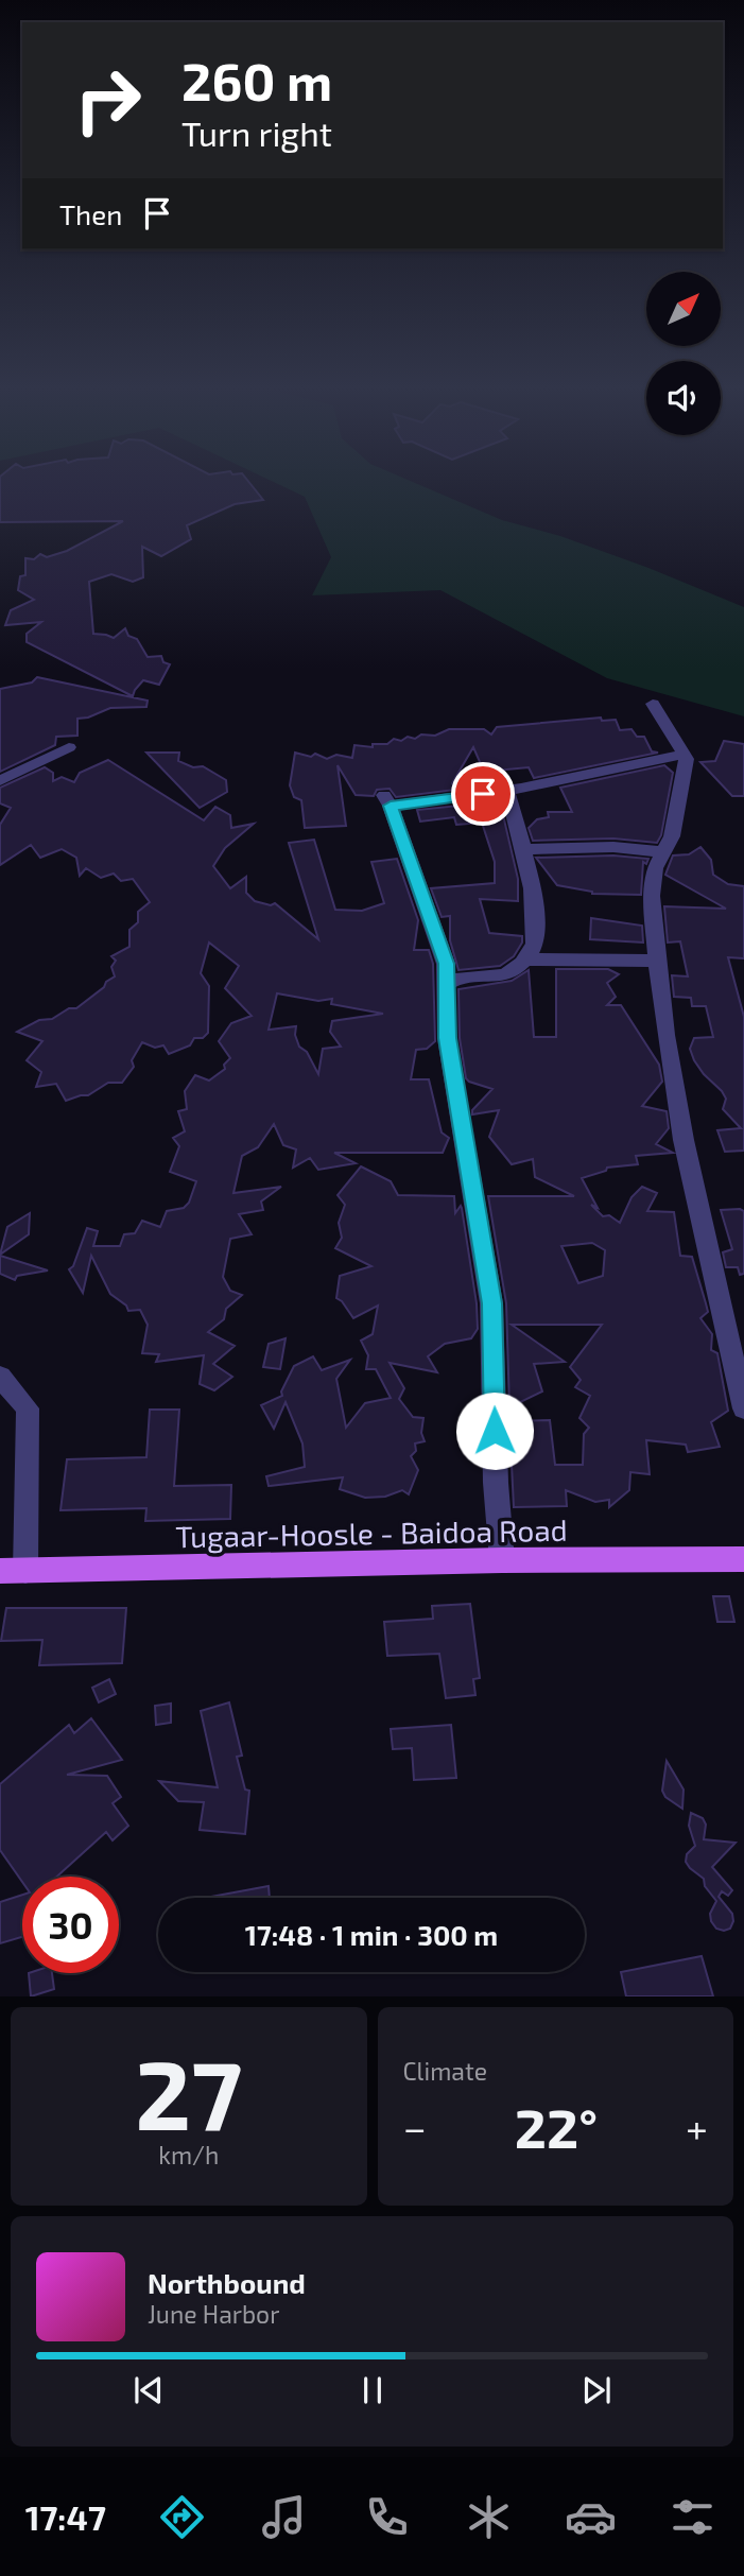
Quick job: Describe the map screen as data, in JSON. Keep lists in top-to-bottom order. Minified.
{"streets":{"main road":["Tugaar-Hoosle - Baidoa Road"]},"north":"top right","page":{"turn":["260 m","Turn right"],"then":"Then","limit":"30","trip":"17:48 · 1 min · 300 m","tile":[["27","km/h"],"Climate"],"heat":["−","22°","+"],"song":["Northbound","June Harbor"],"tabs":"17:47"}}
